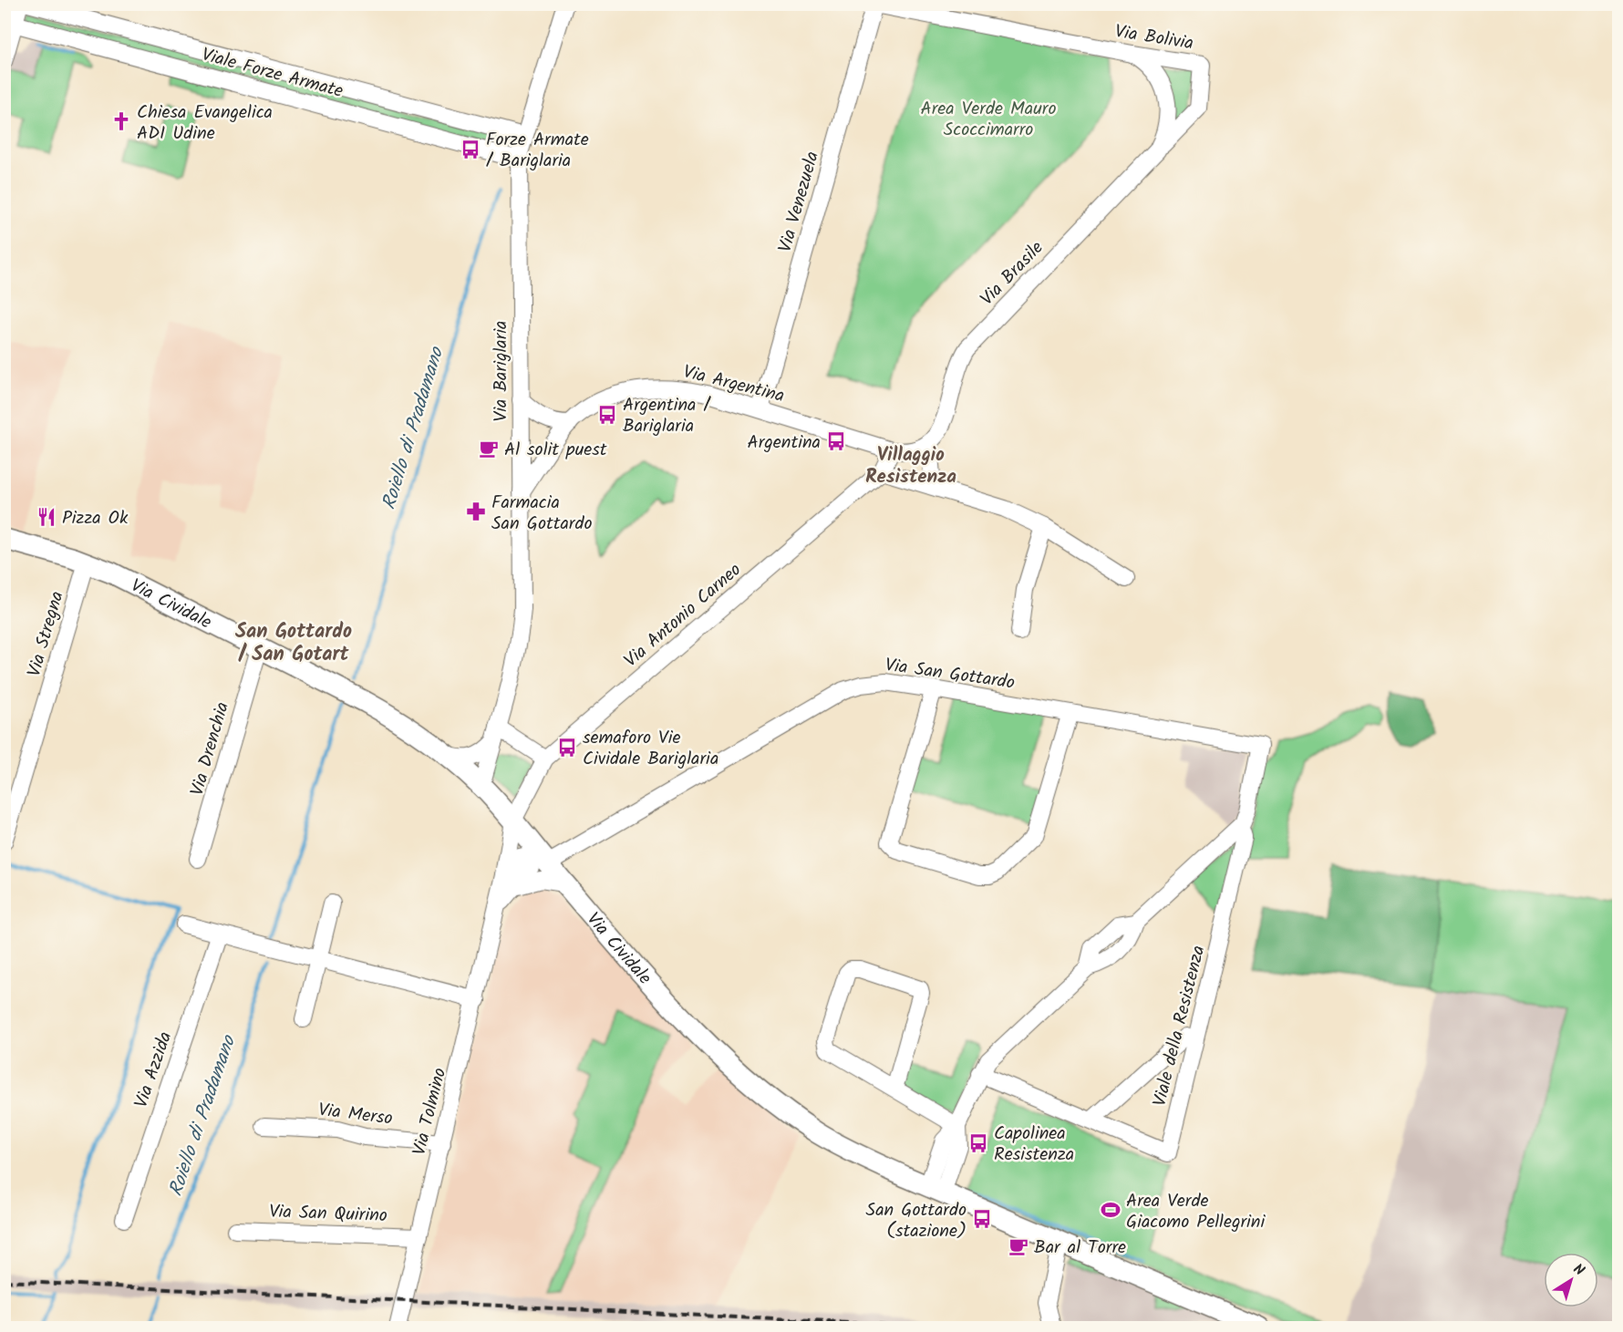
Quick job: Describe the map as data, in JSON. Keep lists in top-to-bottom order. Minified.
{"streets":{"main road":["Via Cividale"],"street":["Via Bolivia","Viale Forze Armate","Via Venezuela","Via Brasile","Via Bariglaria","Via Argentina","Via Antonio Carneo","Via Stregna","Via San Gottardo","Via Drenchia","Viale della Resistenza","Via Azzida","Via Tolmino","Via Merso","Via San Quirino"]},"crossings":[["Via Bolivia","Via Venezuela"],["Via Bolivia","Via Brasile"],["Viale Forze Armate","Via Bariglaria"],["Via Venezuela","Via Argentina"],["Via Bariglaria","Via Argentina"],["Via Bariglaria","Via Cividale"],["Via Argentina","Via Antonio Carneo"],["Via Cividale","Via Antonio Carneo"],["Via Cividale","Via Stregna"],["Via Cividale","Via San Gottardo"],["Via Cividale","Via Drenchia"],["Via Cividale","Viale della Resistenza"],["Via Cividale","Via Tolmino"],["Via Antonio Carneo","Via Tolmino"],["Via San Gottardo","Viale della Resistenza"],["Via San Gottardo","Via Tolmino"],["Via Tolmino","Via Merso"],["Via Tolmino","Via San Quirino"]],"districts":["Villaggio Resistenza","San Gottardo / San Gotart"],"water":["Roiello di Pradamano"],"parks":["Area Verde Mauro Scoccimarro"],"places":{"church":["Chiesa Evangelica ADI Udine"],"bus stop":["Forze Armate / Bariglaria","Argentina / Bariglaria","Argentina","semaforo Vie Cividale Bariglaria","Capolinea Resistenza","San Gottardo (stazione)"],"cafe":["Al solit puest","Bar al Torre"],"pharmacy":["Farmacia San Gottardo"],"restaurant":["Pizza Ok"],"sports":["Area Verde Giacomo Pellegrini"]},"north":"top right"}
